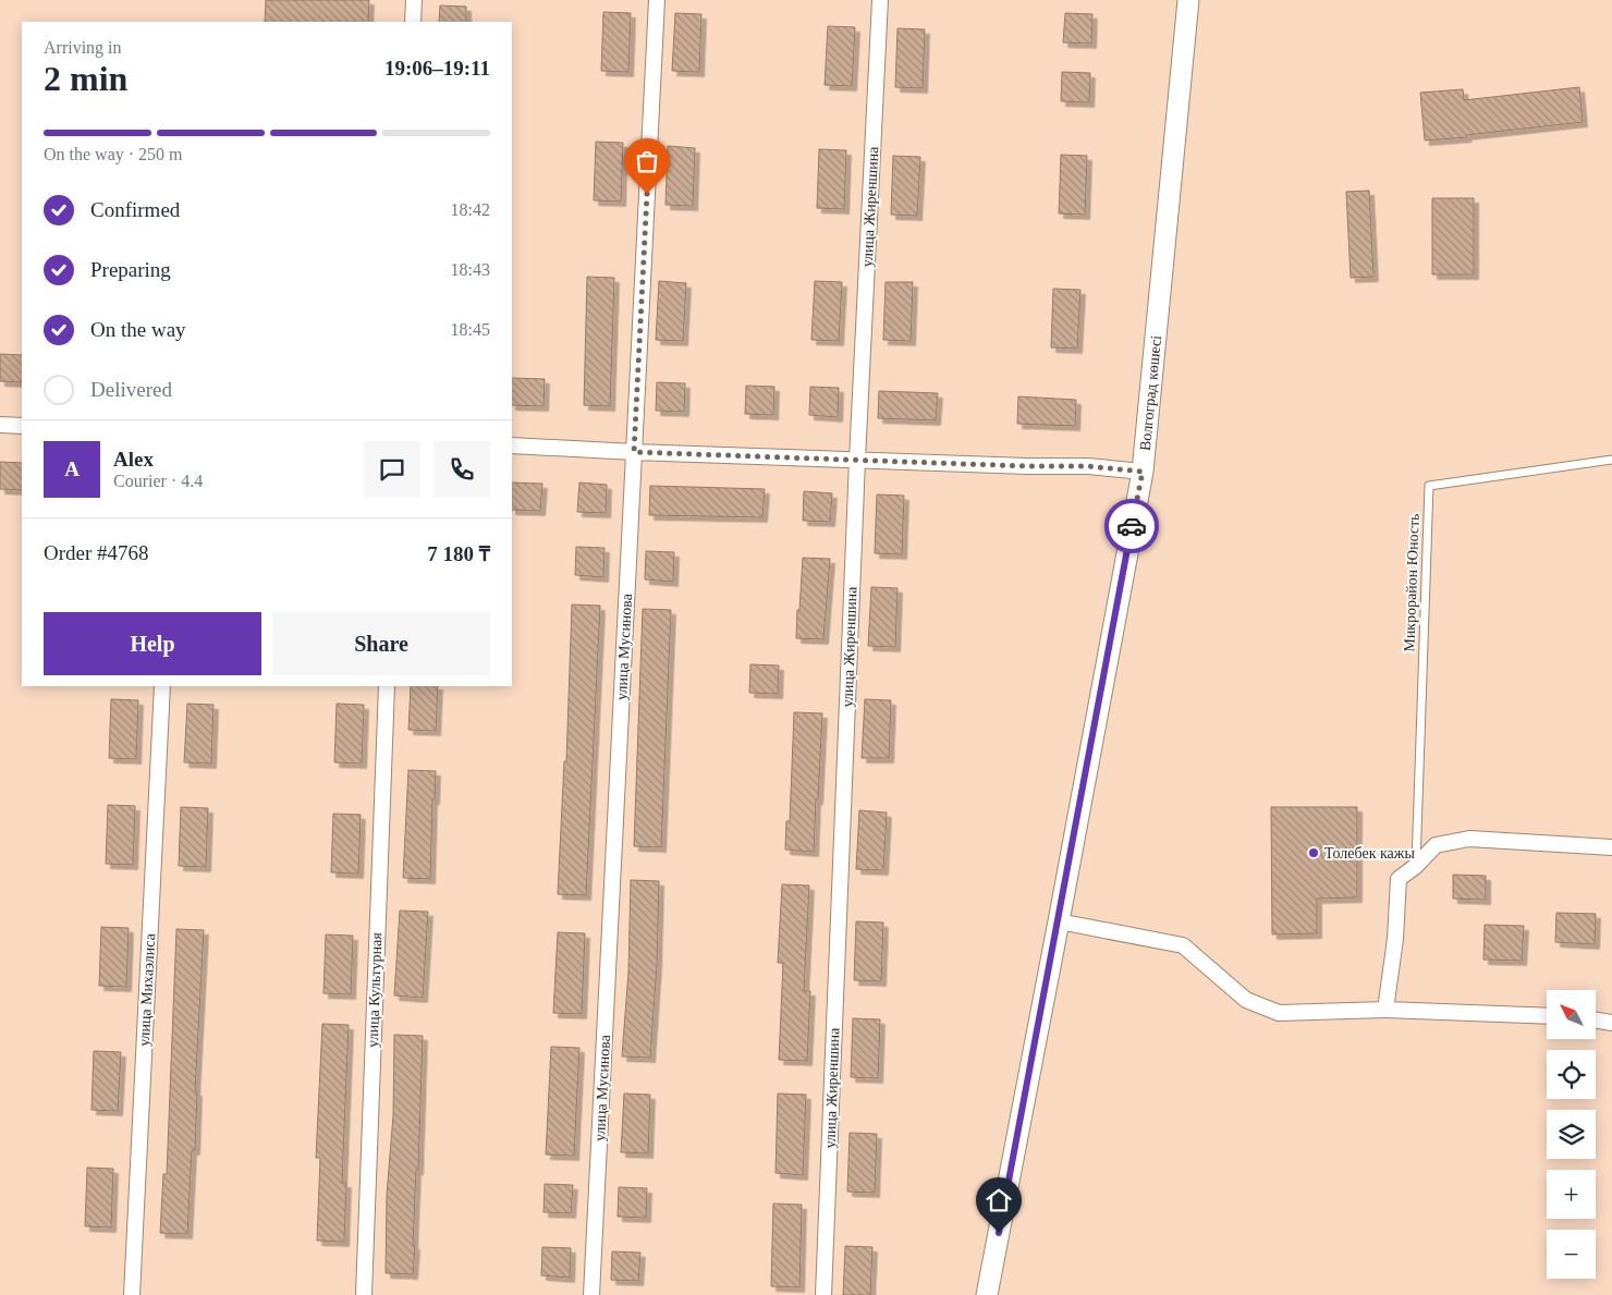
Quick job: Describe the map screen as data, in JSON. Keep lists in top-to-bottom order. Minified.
{"streets":{"main road":["Волгоград көшесі"],"street":["улица Жиреншина","улица Мусинова","улица Михаэлиса","улица Культурная"],"lane":["Микрорайон Юность"]},"places":["Толебек кажы"],"north":"top left","page":{"heading":["2 min","Arriving in","19:06–19:11"],"panel":["Alex","Courier · 4.4","Order #4768","7 180 ₸"],"bar":"On the way · 250 m","list":[["Confirmed","18:42"],["Preparing","18:43"],["On the way","18:45"],"Delivered"],"round":"A","buttons":["Help","Share"],"map_buttons":["+","−"]}}
